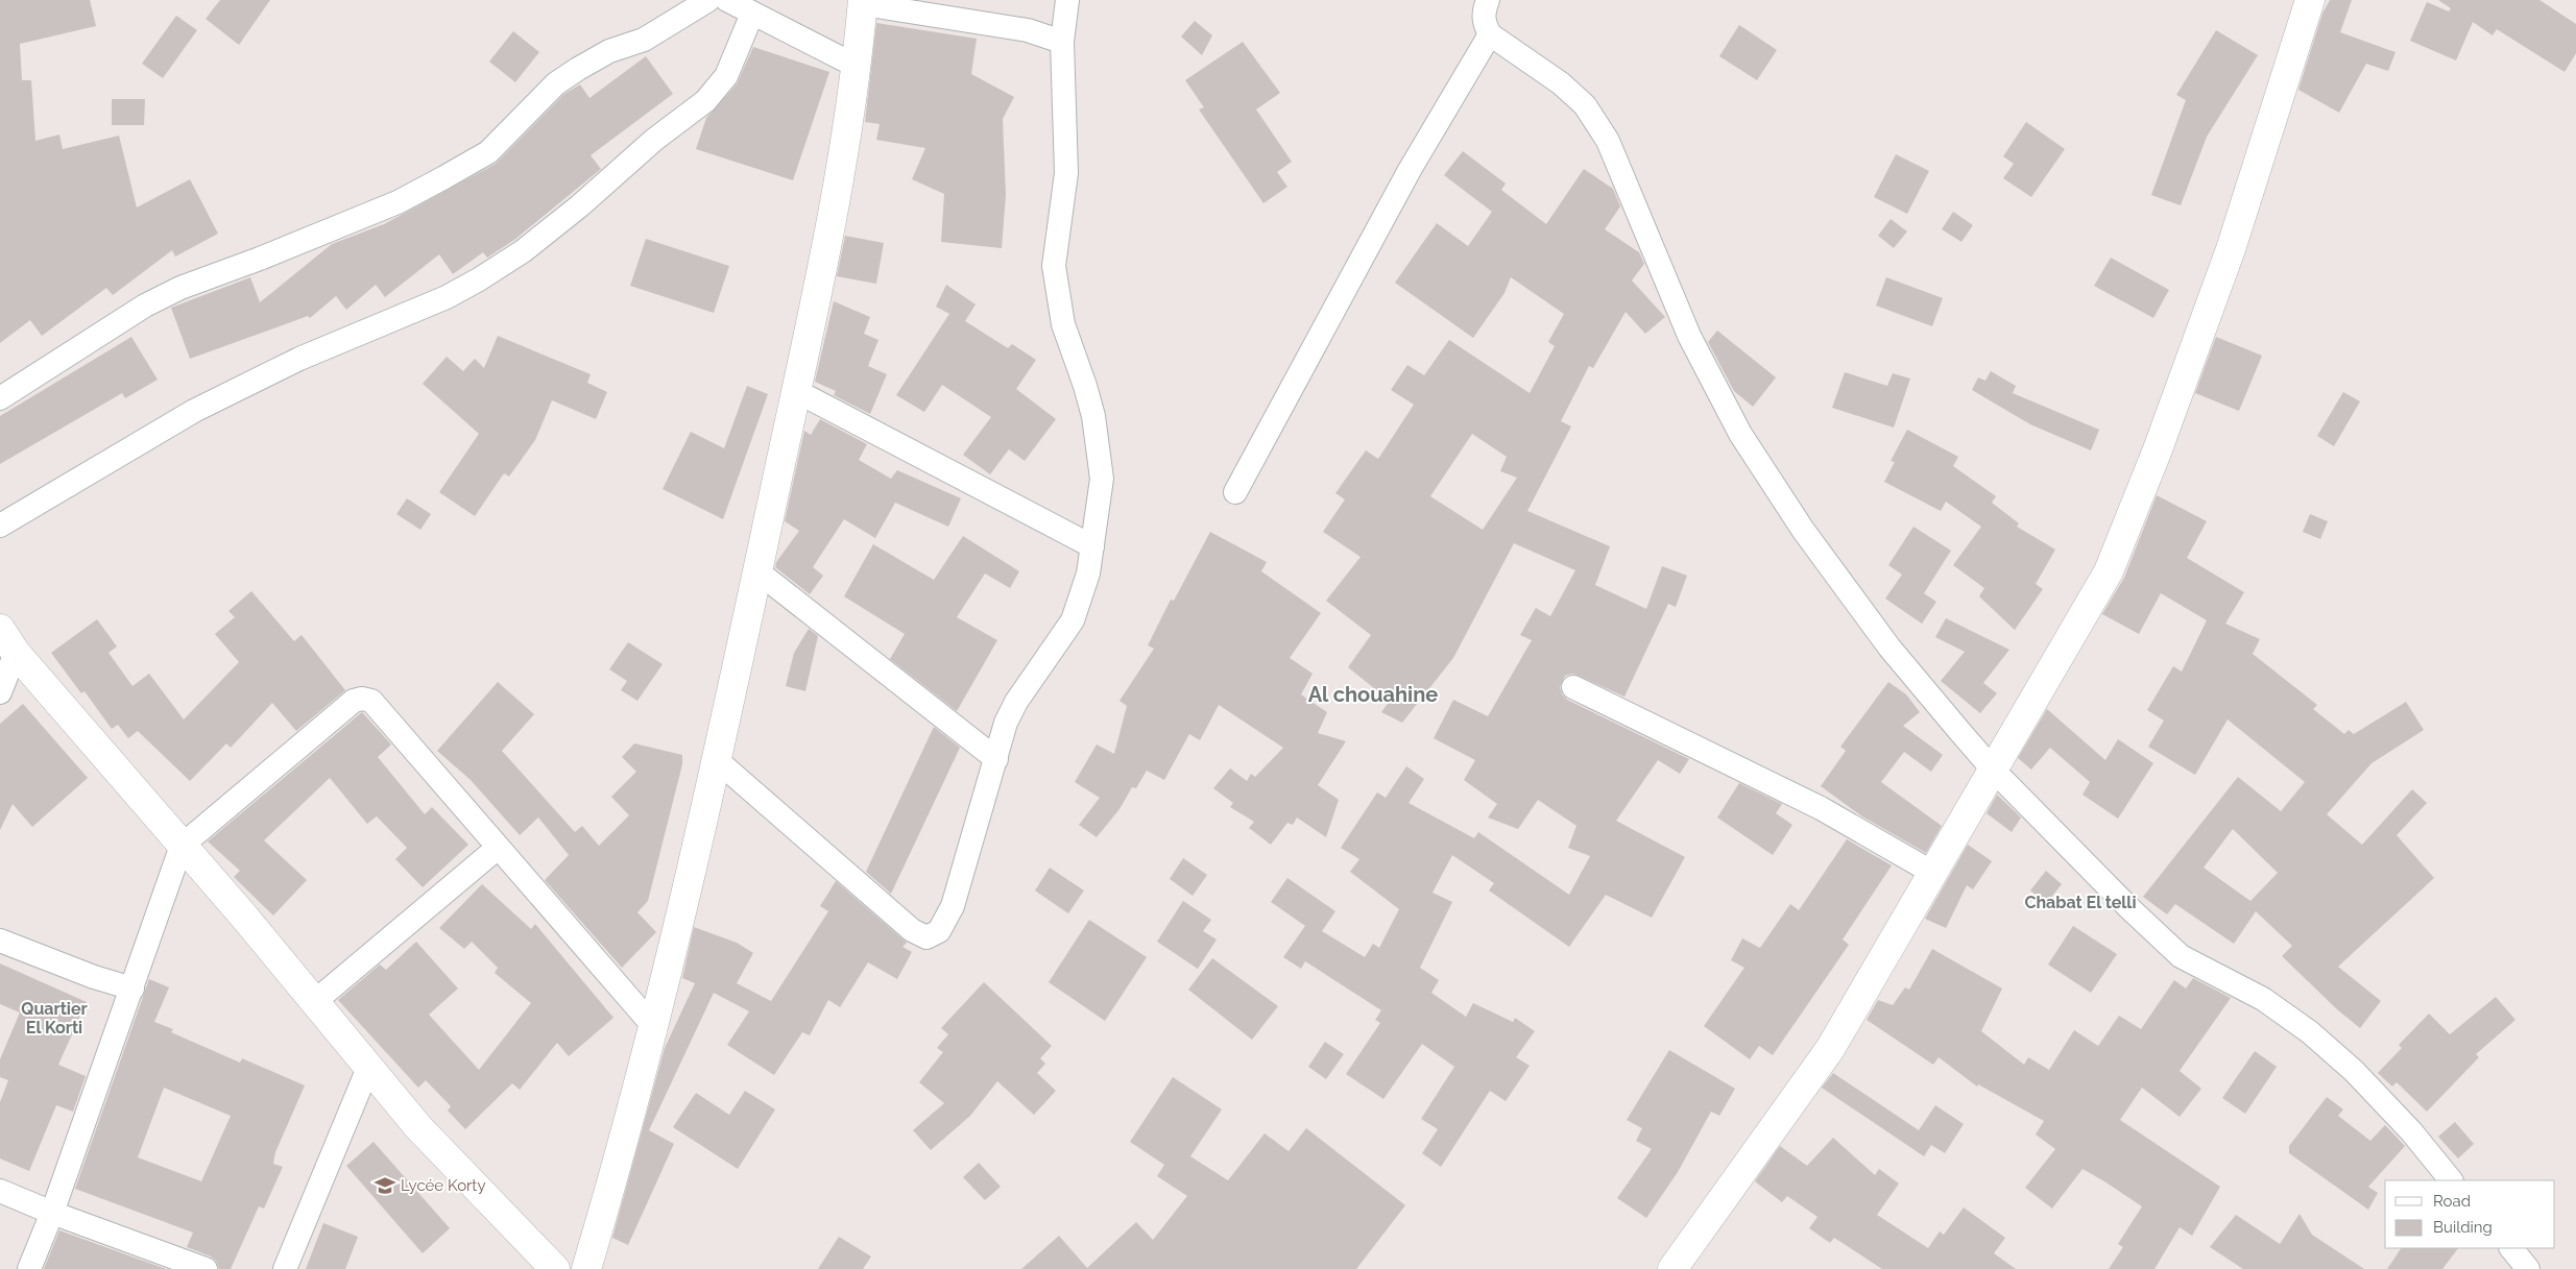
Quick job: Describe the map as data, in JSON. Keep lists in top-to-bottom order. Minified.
{"districts":["Al chouahine","Chabat El telli","Quartier El Korti"],"places":{"school or university":["Lycée Korty"]},"legend":["Road","Building"]}
